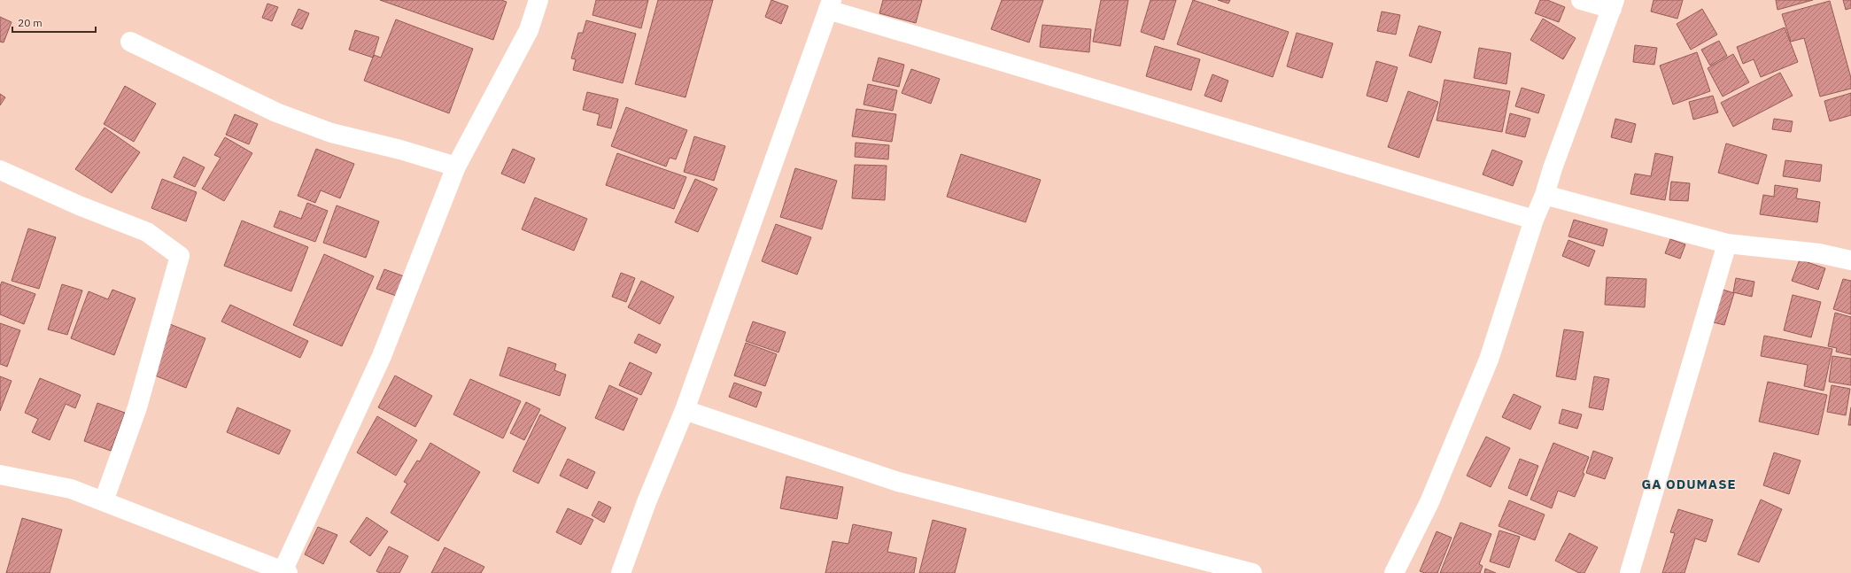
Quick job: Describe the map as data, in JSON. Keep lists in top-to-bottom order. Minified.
{"districts":["GA ODUMASE"],"scale_bar":"20 m"}
